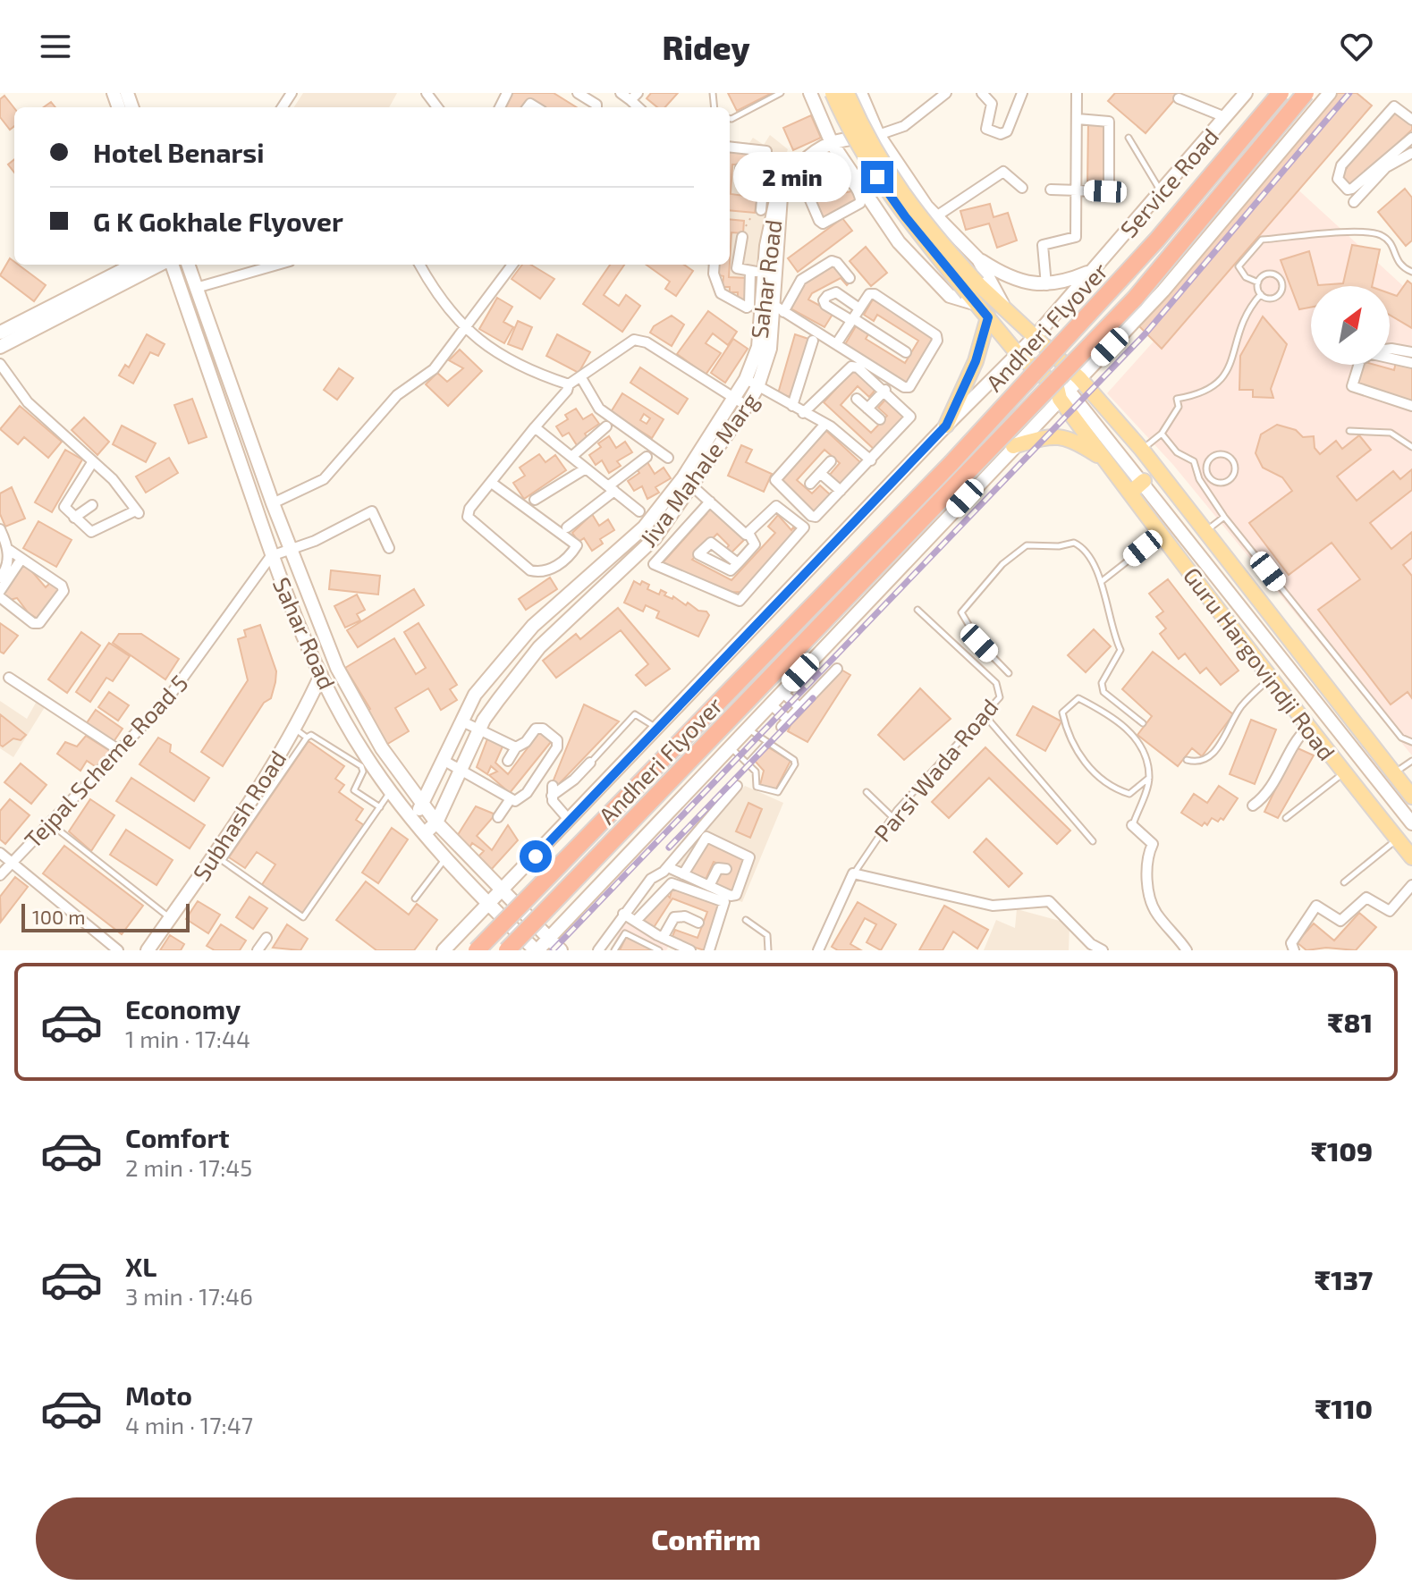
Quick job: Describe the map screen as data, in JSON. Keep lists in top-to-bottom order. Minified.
{"streets":{"highway":["Andheri Flyover"],"main road":["Guru Hargovindji Road"],"street":["Service Road","Sahar Road","Jiva Mahale Marg","Tejpal Scheme Road 5","Parsi Wada Road","Subhash Road"]},"crossings":[["Service Road","Guru Hargovindji Road"],["Sahar Road","Jiva Mahale Marg"],["Sahar Road","Tejpal Scheme Road 5"],["Sahar Road","Subhash Road"]],"scale_bar":"100 m","north":"top right","page":{"header":"Ridey","banner":["Hotel Benarsi","G K Gokhale Flyover"],"bubble":"2 min","scale":"100 m","list":[{"name":"Economy","note":"1 min · 17:44","value":"₹81"},{"name":"Comfort","note":"2 min · 17:45","value":"₹109"},{"name":"XL","note":"3 min · 17:46","value":"₹137"},{"name":"Moto","note":"4 min · 17:47","value":"₹110"}],"buttons":"Confirm"}}
